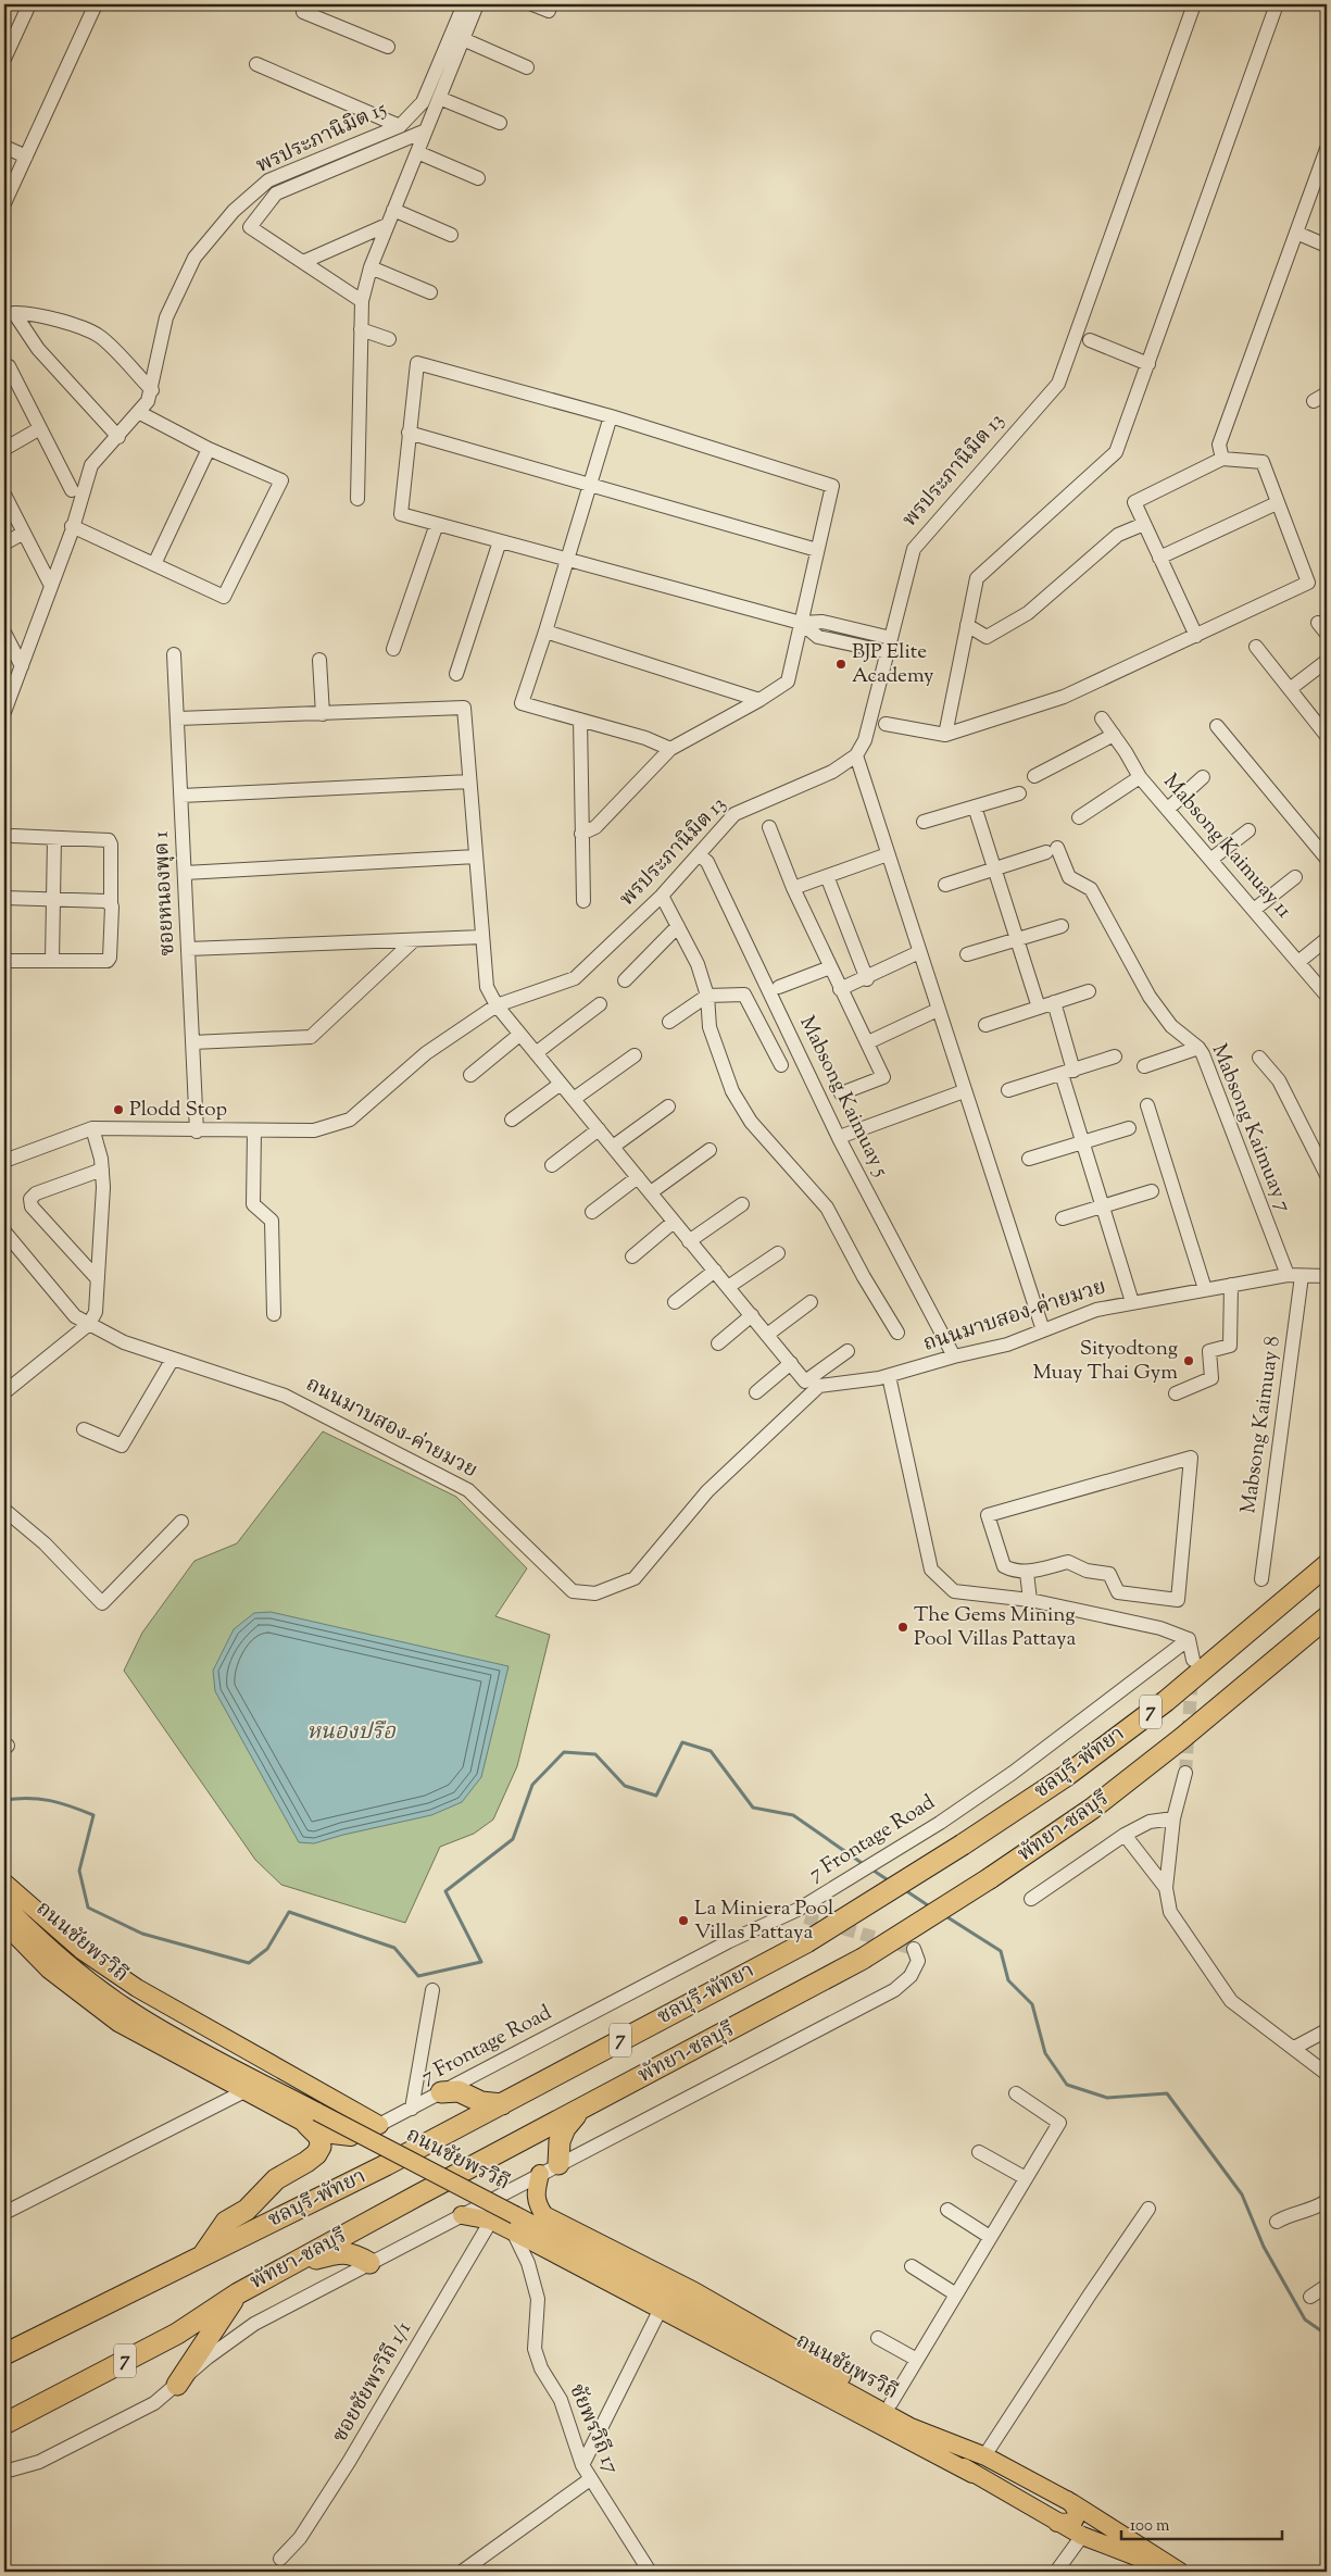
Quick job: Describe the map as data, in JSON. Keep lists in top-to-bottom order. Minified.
{"streets":{"highway":["7","ชลบุรี-พัทยา","พัทยา-ชลบุรี"],"main road":["ถนนชัยพรวิถี"],"street":["พรประภานิมิต 15","พรประภานิมิต 13","Mabsong Kaimuay 11","ซอยหนองพุด 1","Mabsong Kaimuay 5","Mabsong Kaimuay 7","ถนนมาบสอง-ค่ายมวย","Mabsong Kaimuay 8","7 Frontage Road","ซอยชัยพรวิถี 1/1","ชัยพรวิถี 17"]},"crossings":[["พรประภานิมิต 13","ซอยหนองพุด 1"],["พรประภานิมิต 13","Mabsong Kaimuay 5"],["Mabsong Kaimuay 5","ถนนมาบสอง-ค่ายมวย"],["Mabsong Kaimuay 7","ถนนมาบสอง-ค่ายมวย"],["ถนนมาบสอง-ค่ายมวย","Mabsong Kaimuay 8"],["7 Frontage Road","ถนนชัยพรวิถี"],["ถนนชัยพรวิถี","ซอยชัยพรวิถี 1/1"],["ถนนชัยพรวิถี","ชัยพรวิถี 17"]],"water":["หนองปรือ"],"places":["BJP Elite Academy","Plodd Stop","Sityodtong Muay Thai Gym","The Gems Mining Pool Villas Pattaya","La Miniera Pool Villas Pattaya"],"scale_bar":"100 m"}
